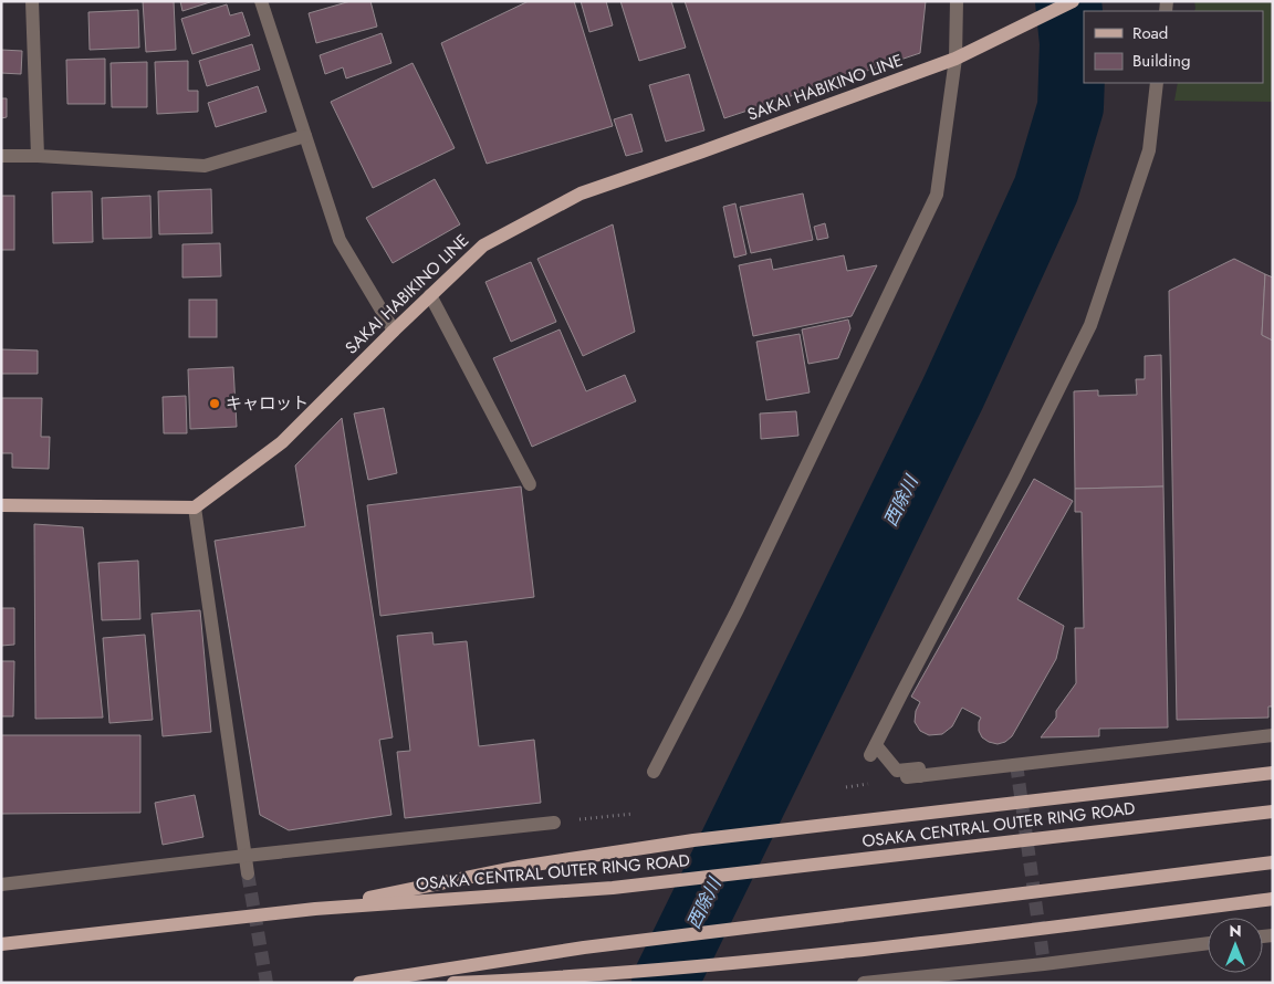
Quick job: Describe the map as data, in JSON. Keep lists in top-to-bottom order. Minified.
{"streets":{"main road":["SAKAI HABIKINO LINE","OSAKA CENTRAL OUTER RING ROAD"]},"water":["西除川"],"places":["キャロット"],"legend":["Road","Building"],"north":"top"}
